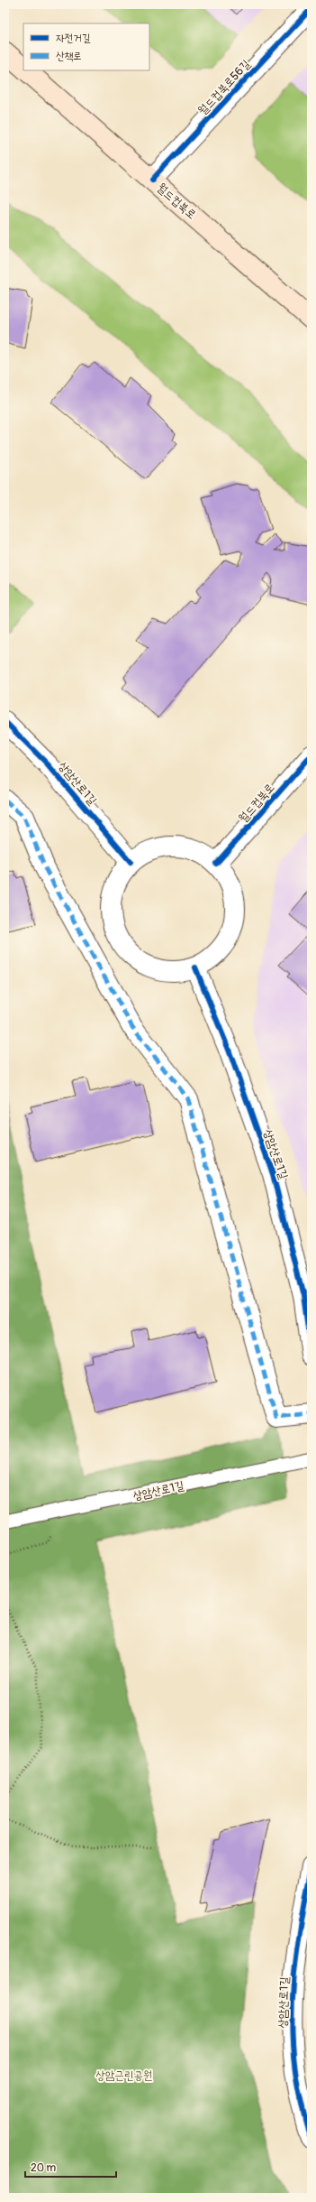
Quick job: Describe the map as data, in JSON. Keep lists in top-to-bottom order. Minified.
{"streets":{"main road":["월드컵북로"],"street":["월드컵북로56길","상암산로1길"]},"crossings":[["월드컵북로56길","월드컵북로"],["월드컵북로","상암산로1길"]],"parks":["상암근린공원"],"legend":["자전거길","산책로"],"scale_bar":"20 m"}
